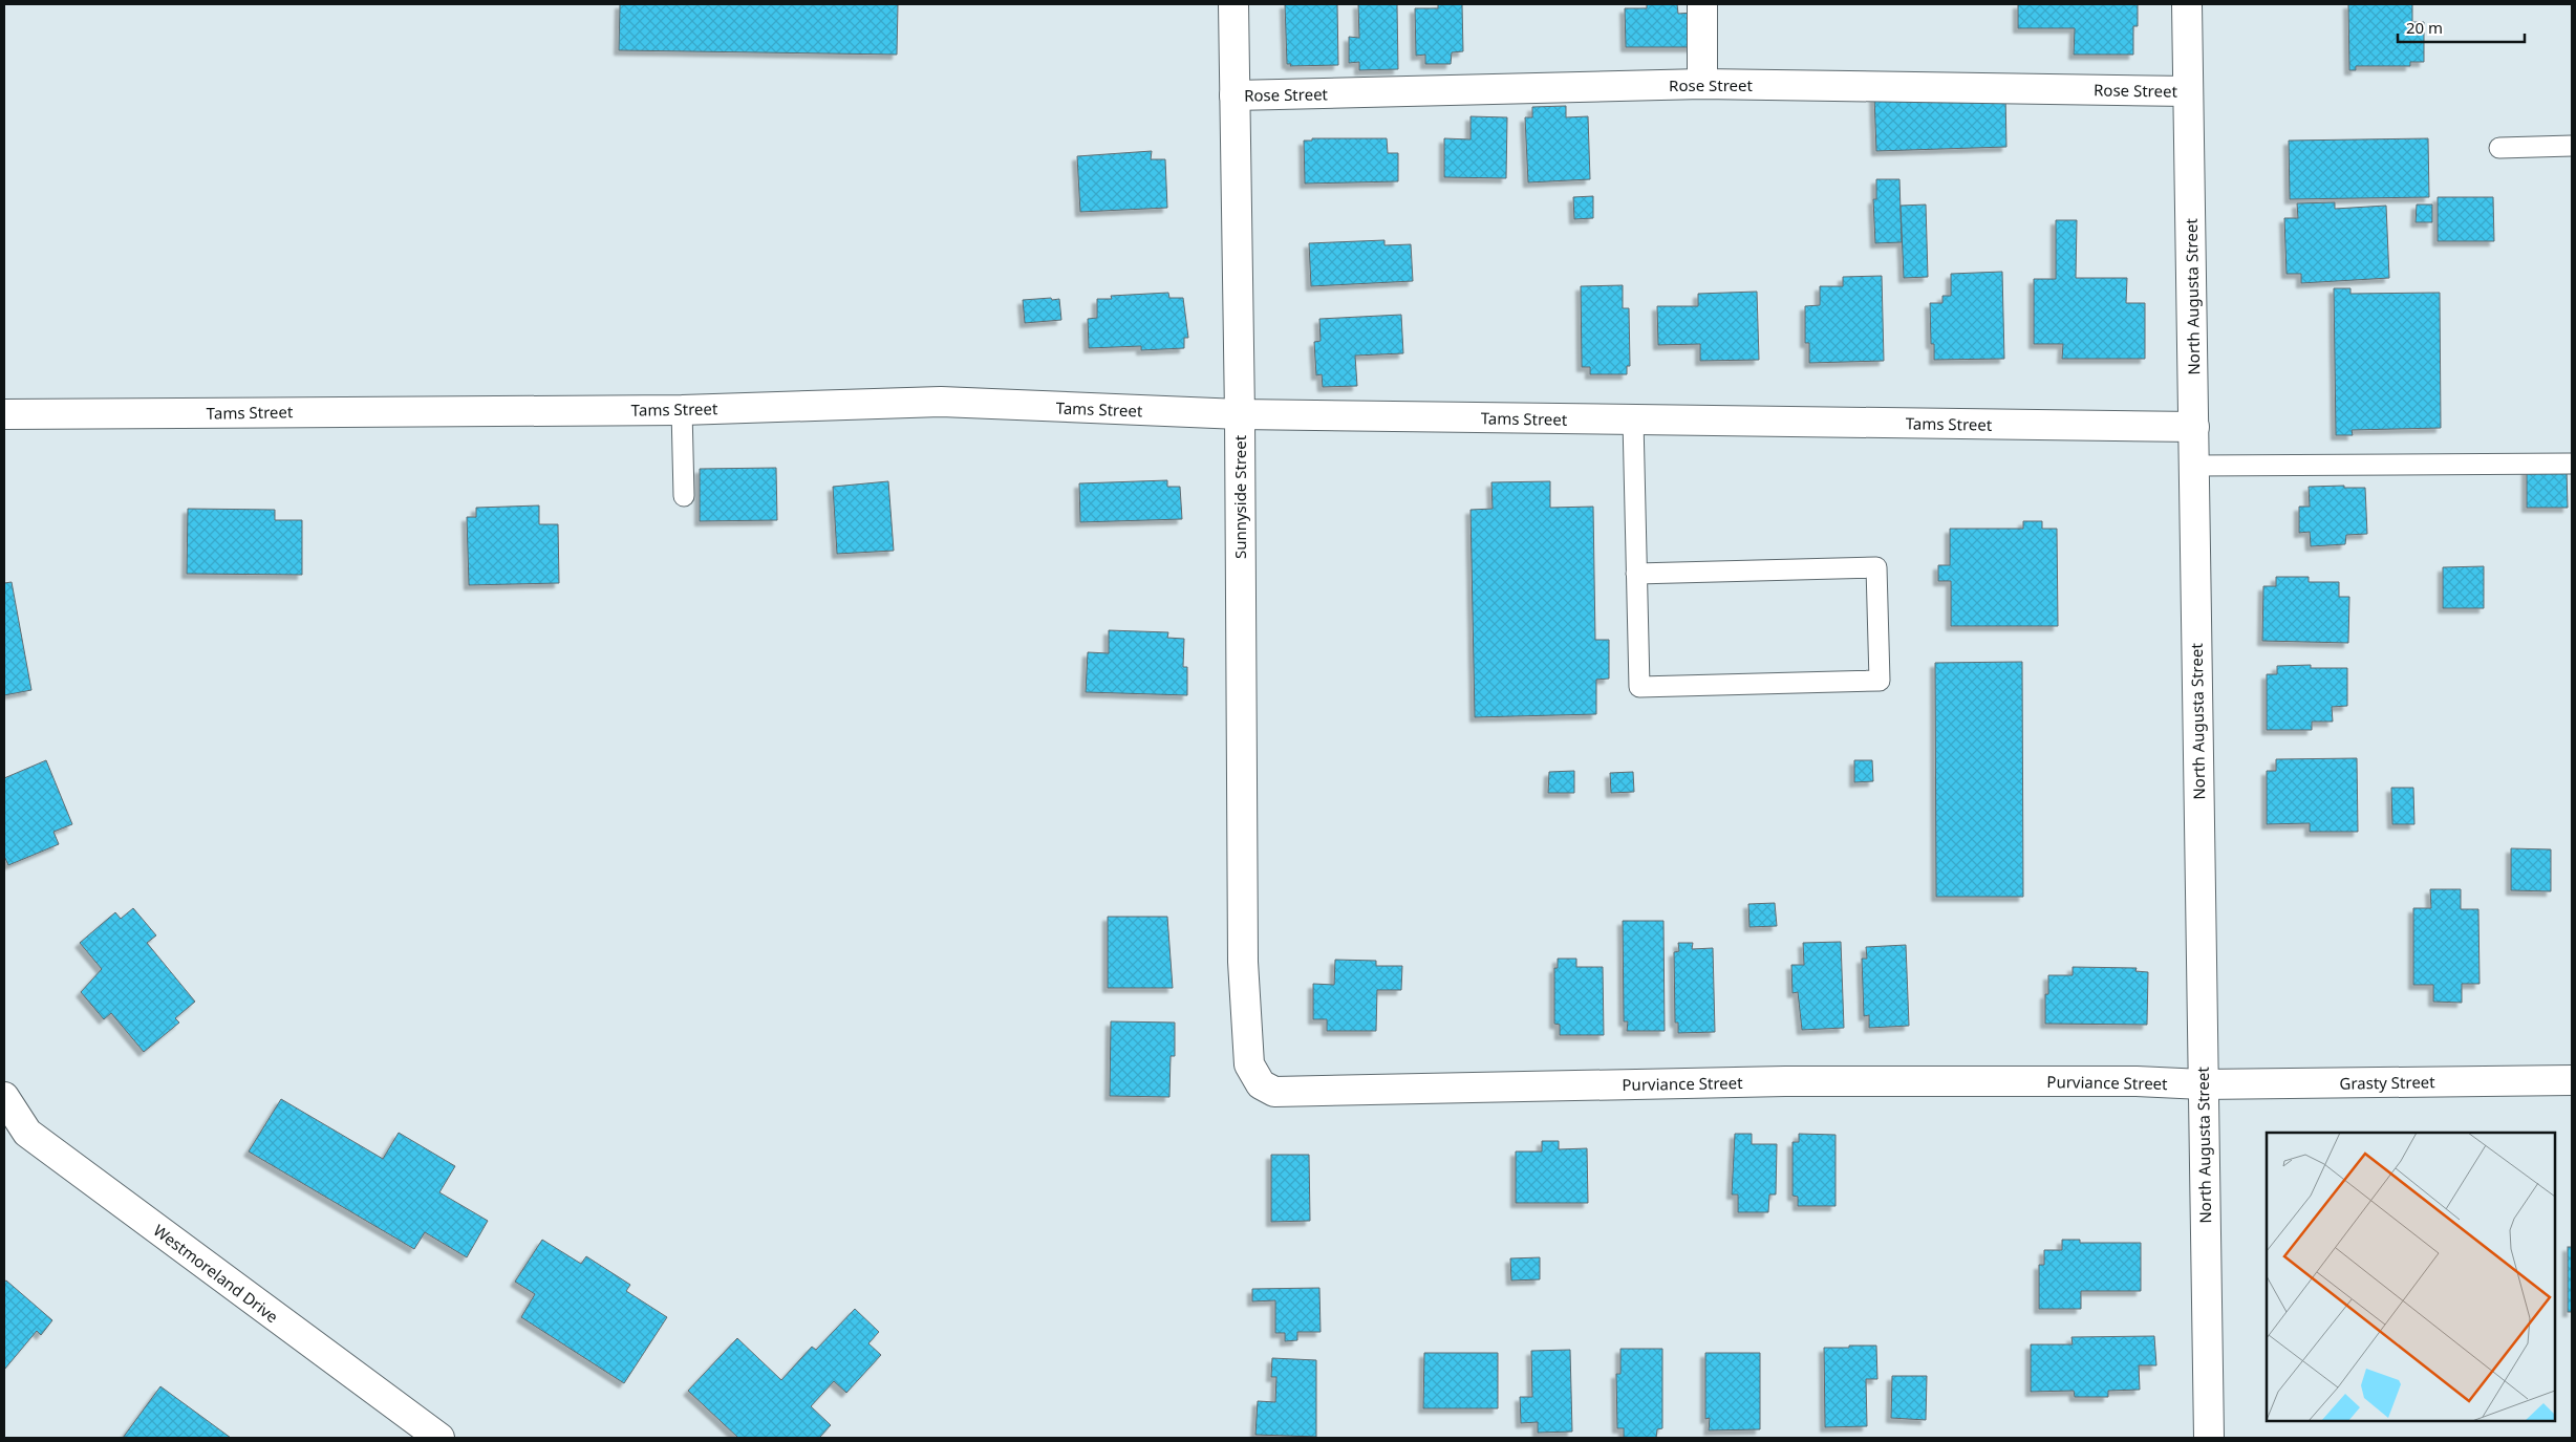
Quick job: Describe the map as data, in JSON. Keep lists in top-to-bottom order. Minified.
{"streets":{"street":["Rose Street","North Augusta Street","Tams Street","Sunnyside Street","Purviance Street","Grasty Street","Westmoreland Drive"]},"crossings":[["Rose Street","North Augusta Street"],["Rose Street","Sunnyside Street"],["North Augusta Street","Tams Street"],["North Augusta Street","Purviance Street"],["North Augusta Street","Grasty Street"],["Tams Street","Sunnyside Street"],["Sunnyside Street","Purviance Street"],["Purviance Street","Grasty Street"]],"scale_bar":"20 m"}
